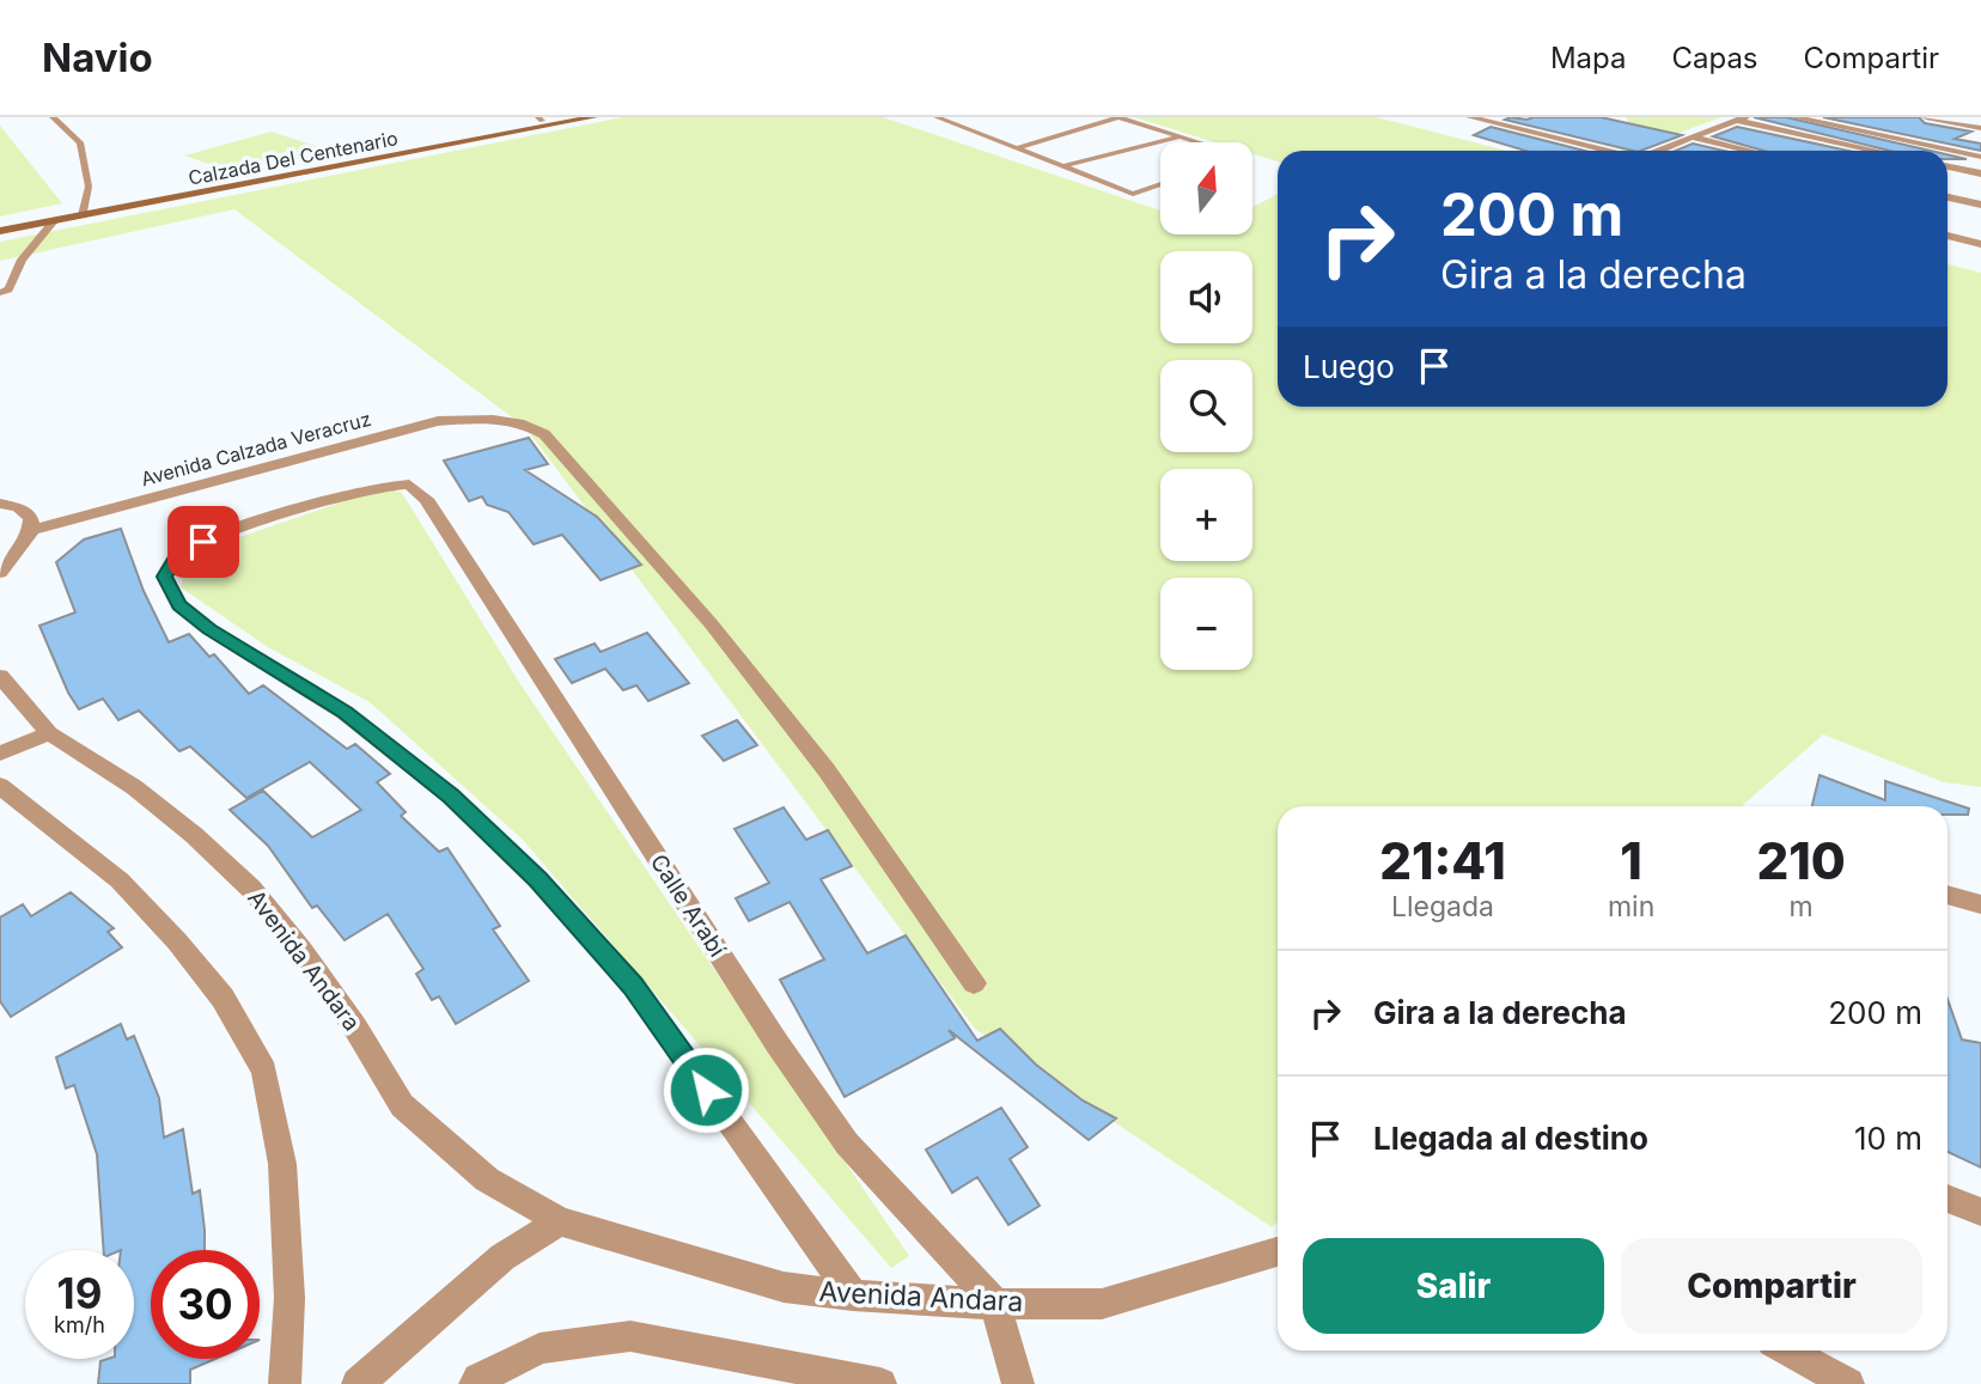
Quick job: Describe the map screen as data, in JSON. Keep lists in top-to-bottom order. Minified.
{"streets":{"main road":["Calzada Del Centenario"],"street":["Avenida Calzada Veracruz","Calle Arabí","Avenida Andara"]},"crossings":[["Calle Arabí","Avenida Andara"]],"north":"top","page":{"header":"Navio","nav":["Mapa","Capas","Compartir"],"map_buttons":["+","−"],"turn":["200 m","Gira a la derecha"],"then":"Luego","eta":["21:41","Llegada","1","min","210","m"],"list":[{"name":"Gira a la derecha","value":"200 m"},{"name":"Llegada al destino","value":"10 m"}],"buttons":["Salir","Compartir"],"speed":"19 km/h","limit":"30"}}
